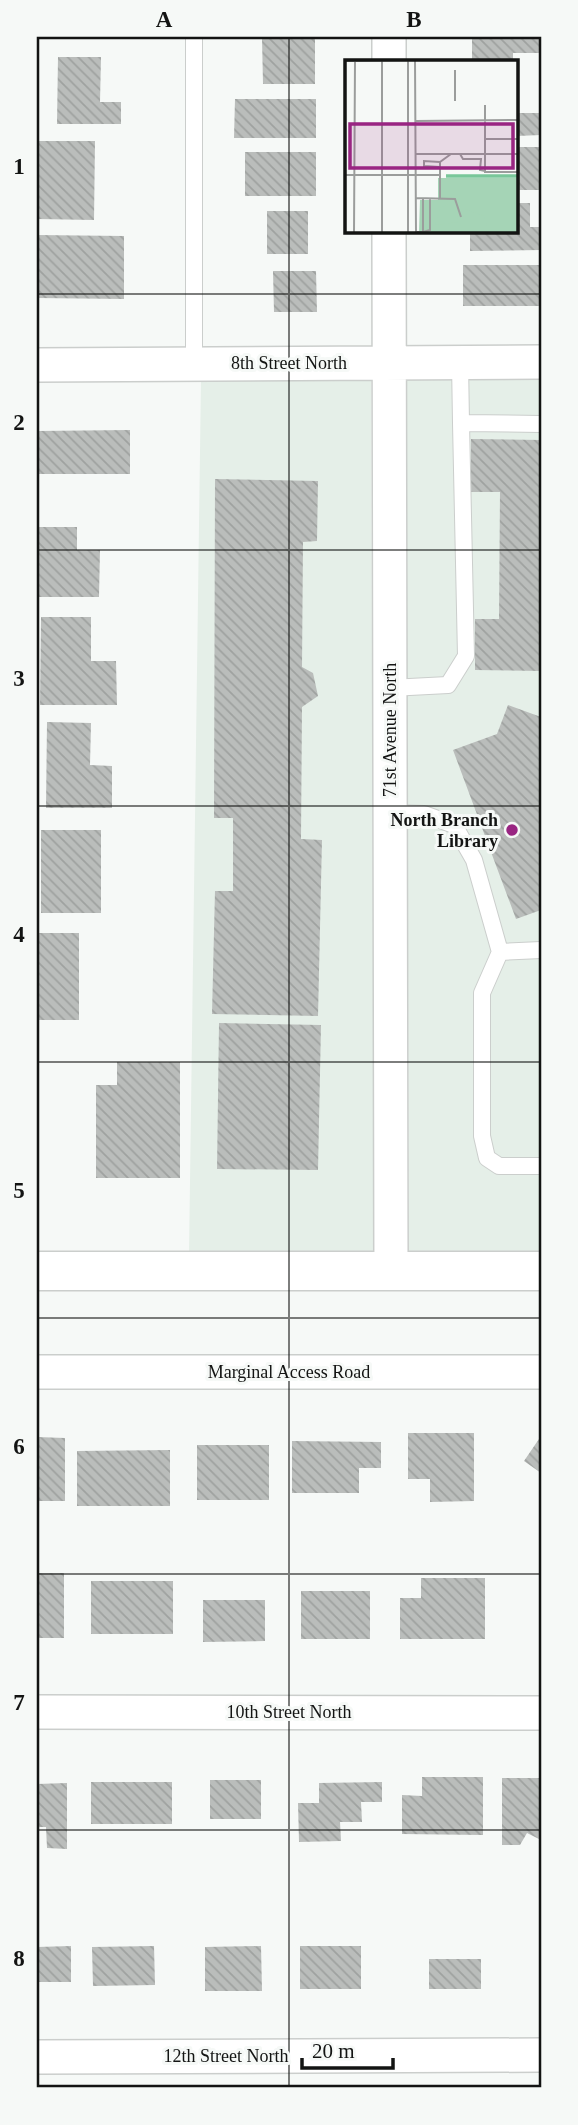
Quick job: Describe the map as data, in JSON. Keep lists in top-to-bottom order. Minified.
{"streets":{"street":["8th Street North","71st Avenue North","Marginal Access Road","10th Street North","12th Street North"]},"crossings":[["8th Street North","71st Avenue North"]],"places":["North Branch Library"],"scale_bar":"20 m","grid":{"columns":["A","B"],"rows":["1","2","3","4","5","6","7","8"]}}
